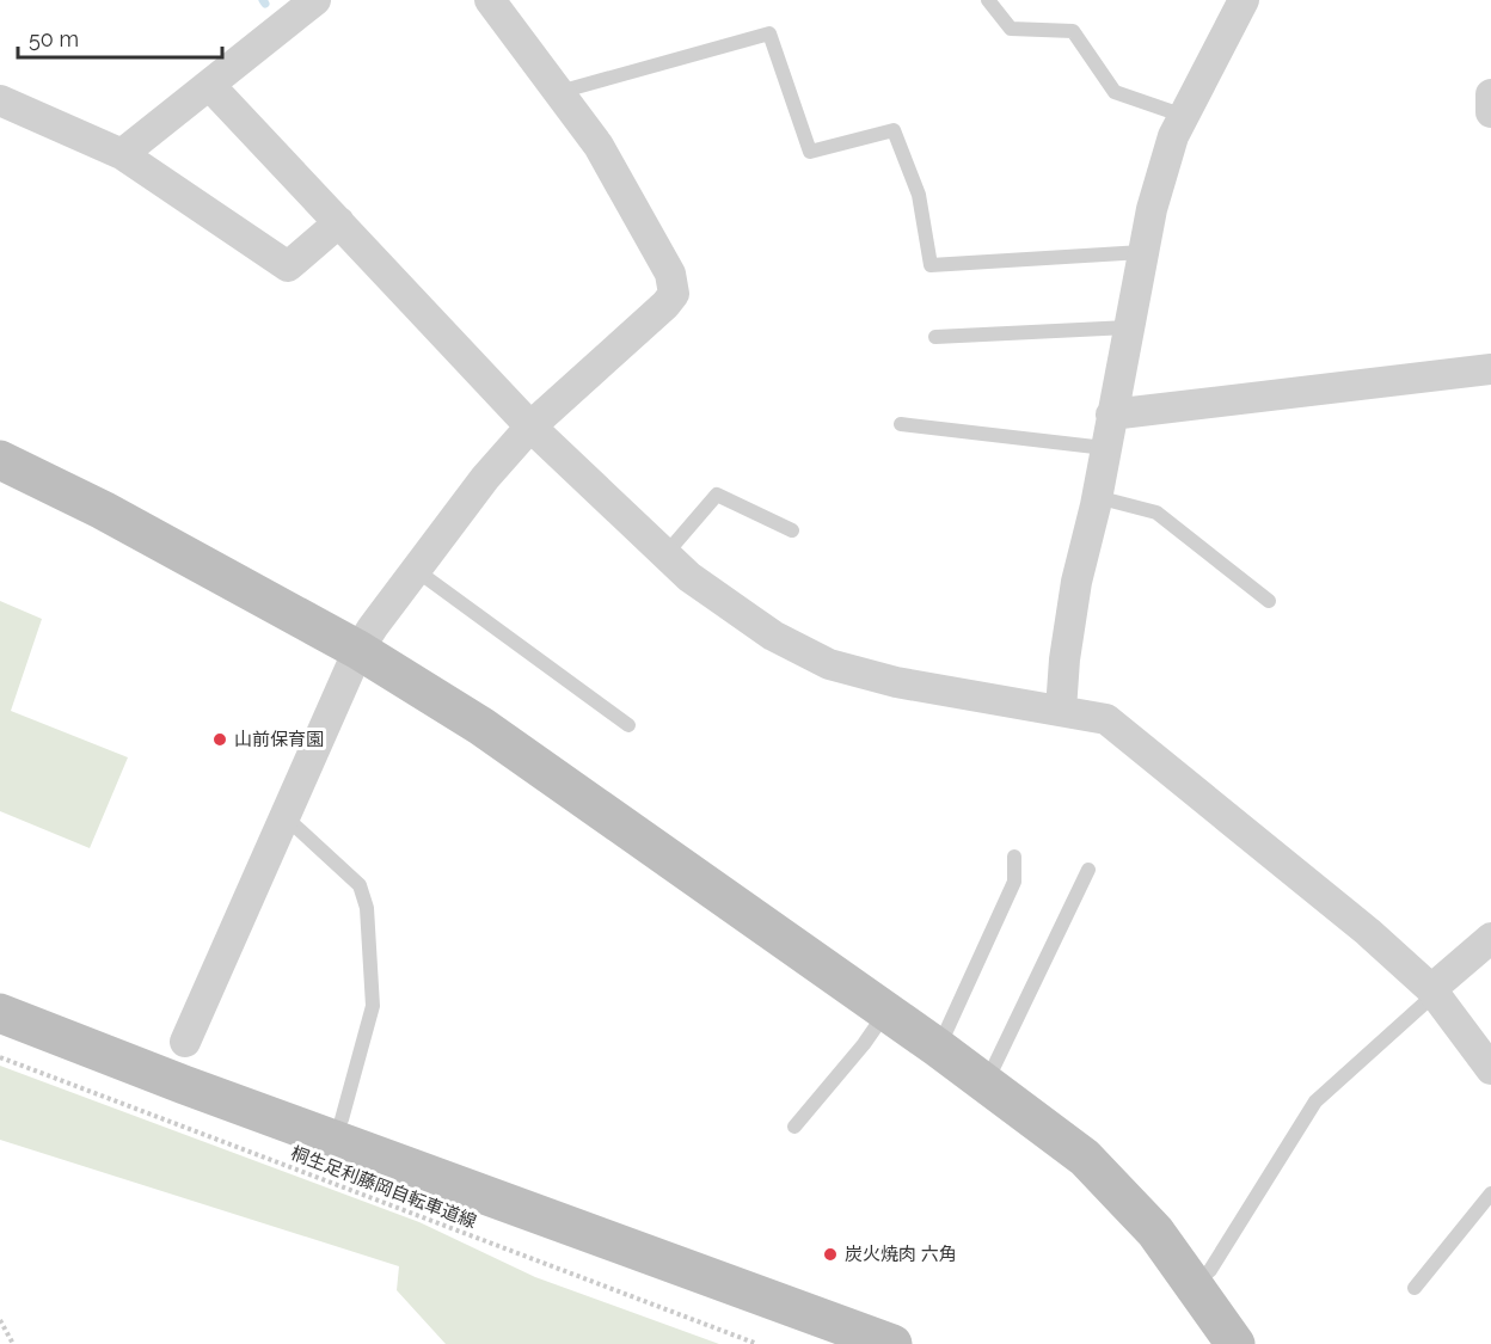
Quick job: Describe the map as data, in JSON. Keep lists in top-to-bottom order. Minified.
{"streets":{"path":["桐生足利藤岡自転車道線"]},"places":["山前保育園","炭火焼肉 六角"],"scale_bar":"50 m"}
